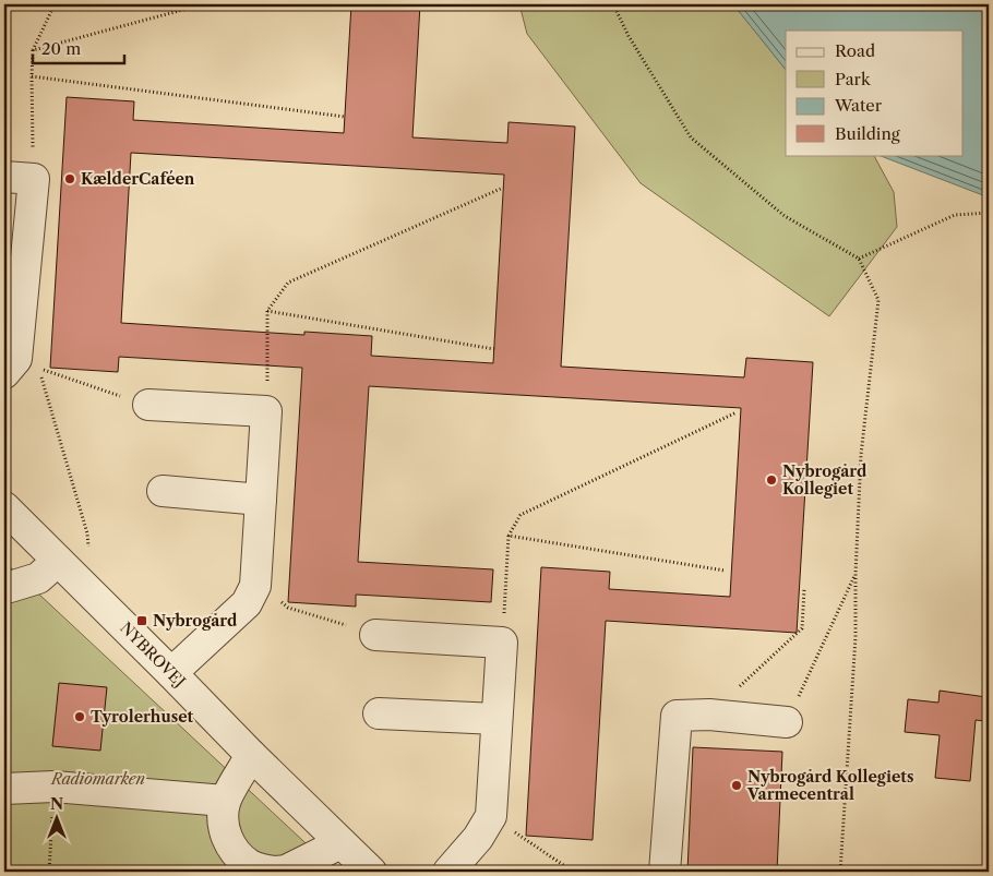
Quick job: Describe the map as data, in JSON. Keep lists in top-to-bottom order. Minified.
{"streets":{"street":["NYBROVEJ"]},"parks":["Radiomarken"],"places":{"other":["KælderCaféen","Nybrogård Kollegiet","Tyrolerhuset","Nybrogård Kollegiets Varmecentral"],"transit":["Nybrogård"]},"legend":["Road","Park","Water","Building"],"scale_bar":"20 m","north":"top"}
